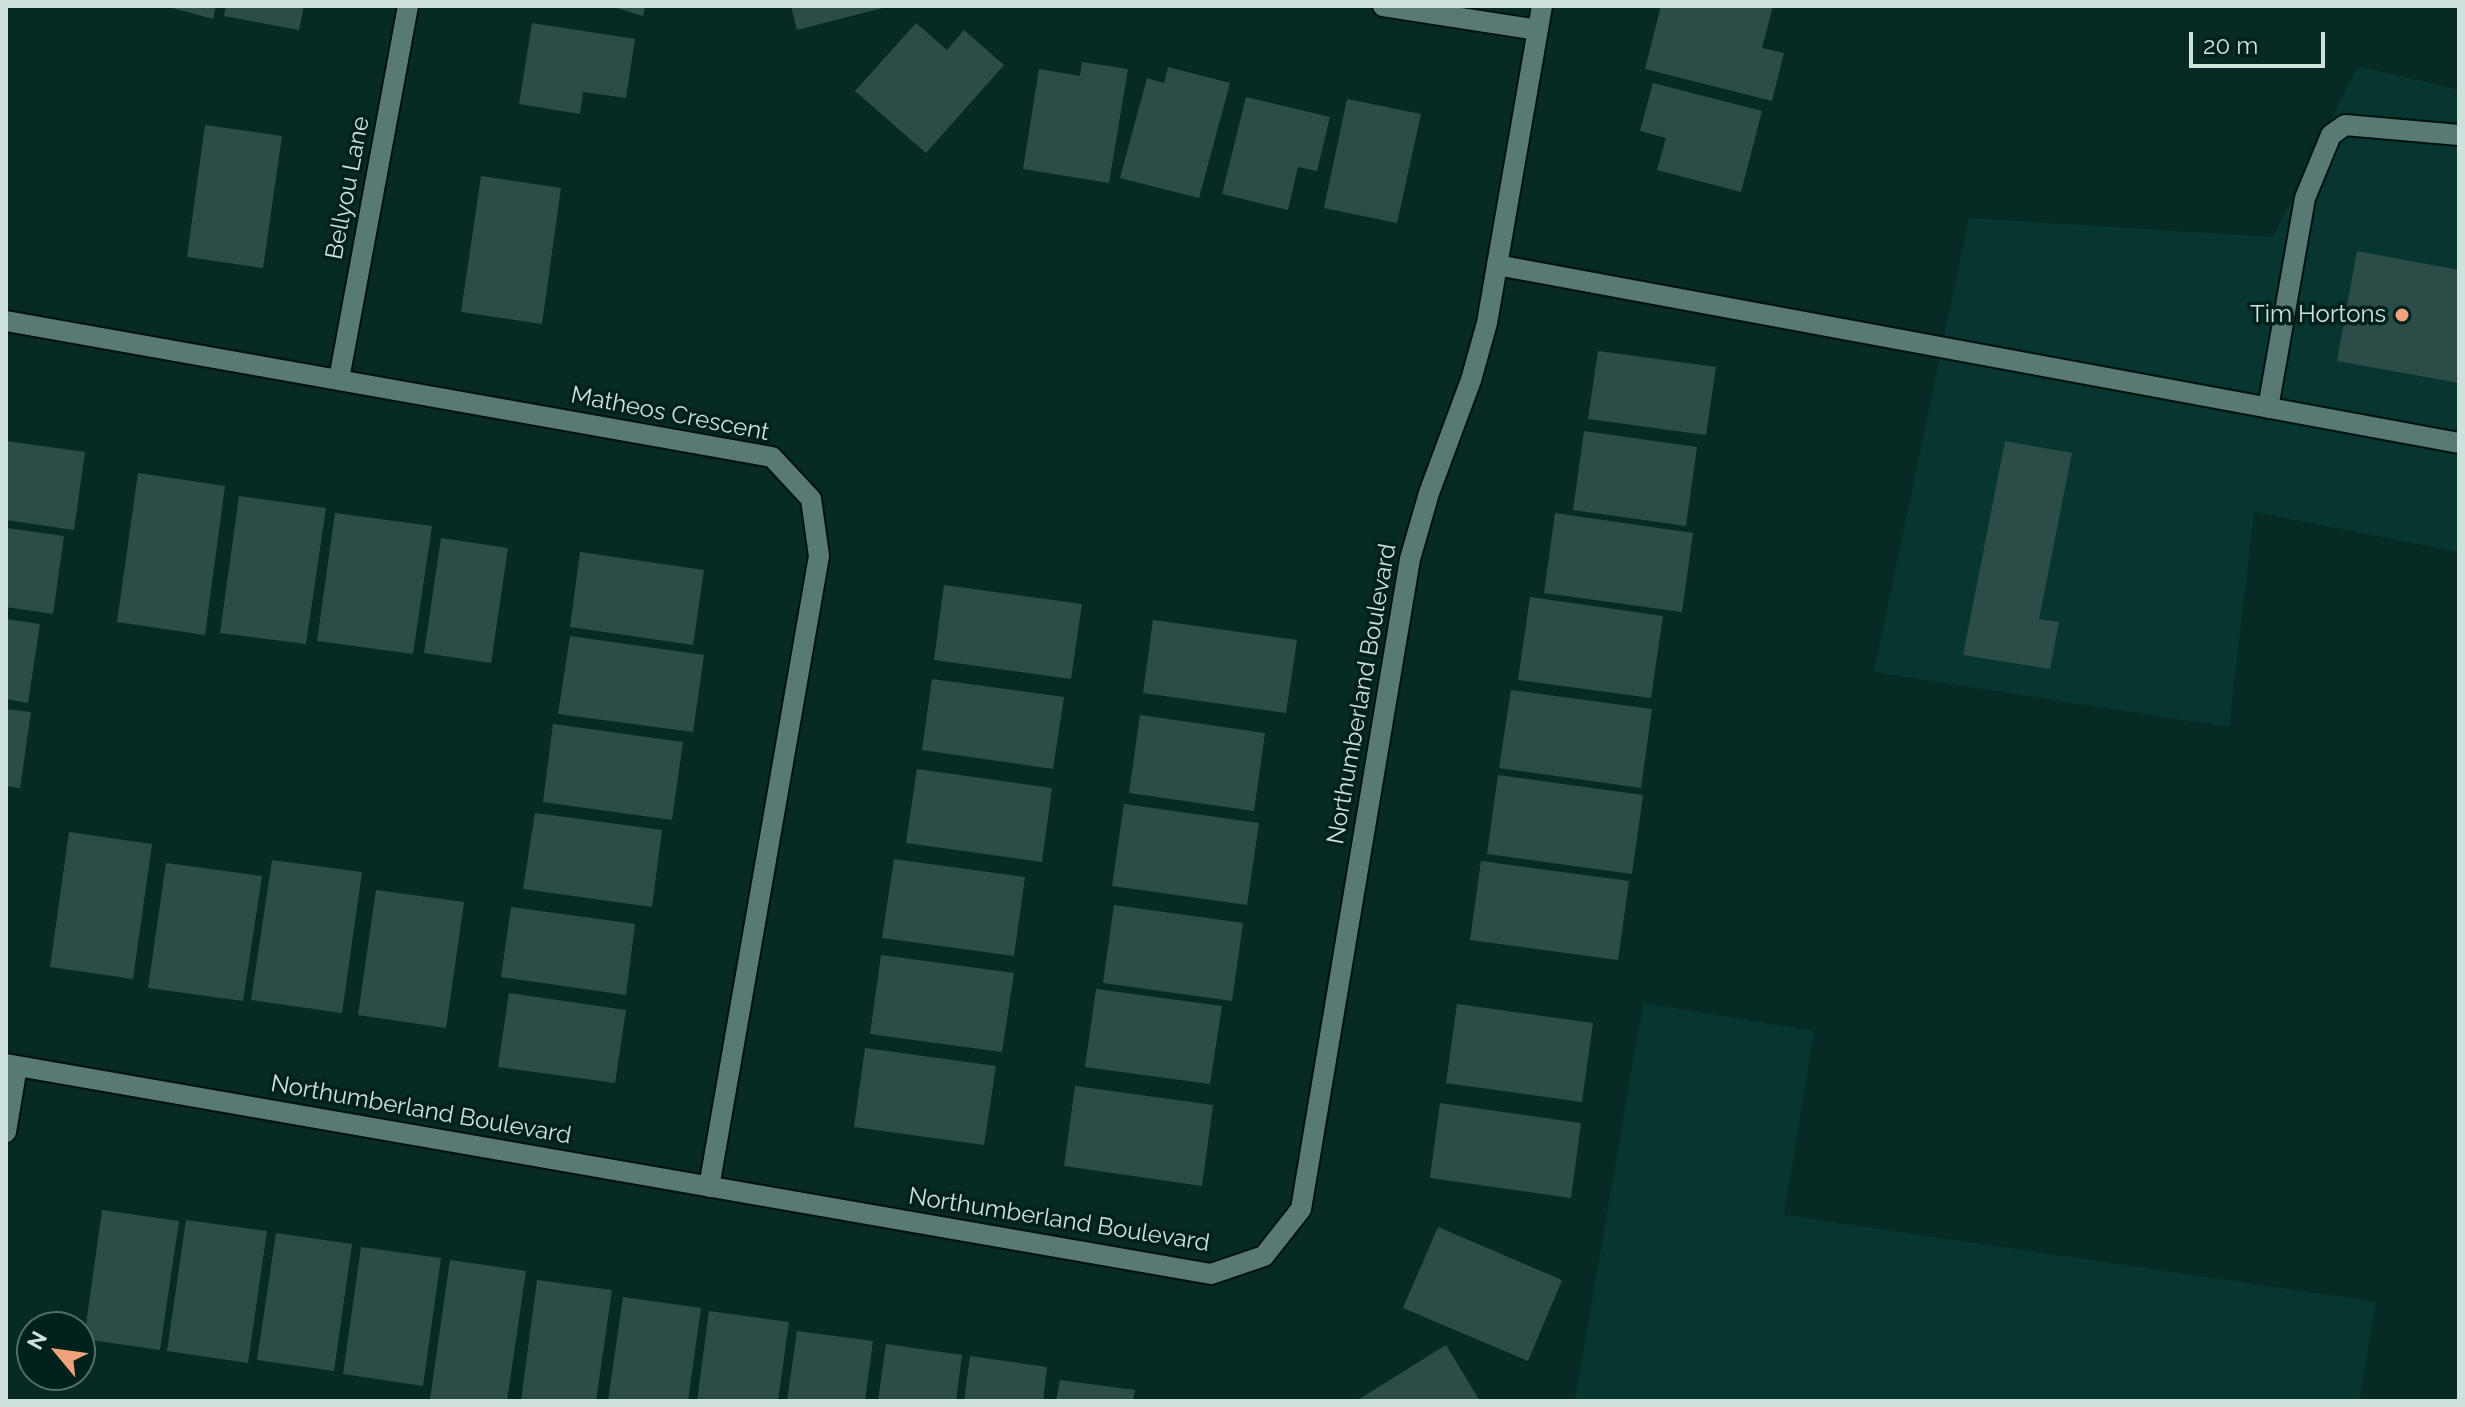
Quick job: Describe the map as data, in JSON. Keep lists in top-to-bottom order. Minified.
{"streets":{"street":["Bellyou Lane","Matheos Crescent","Northumberland Boulevard"]},"crossings":[["Bellyou Lane","Matheos Crescent"],["Matheos Crescent","Northumberland Boulevard"]],"places":["Tim Hortons"],"scale_bar":"20 m","north":"top left"}
